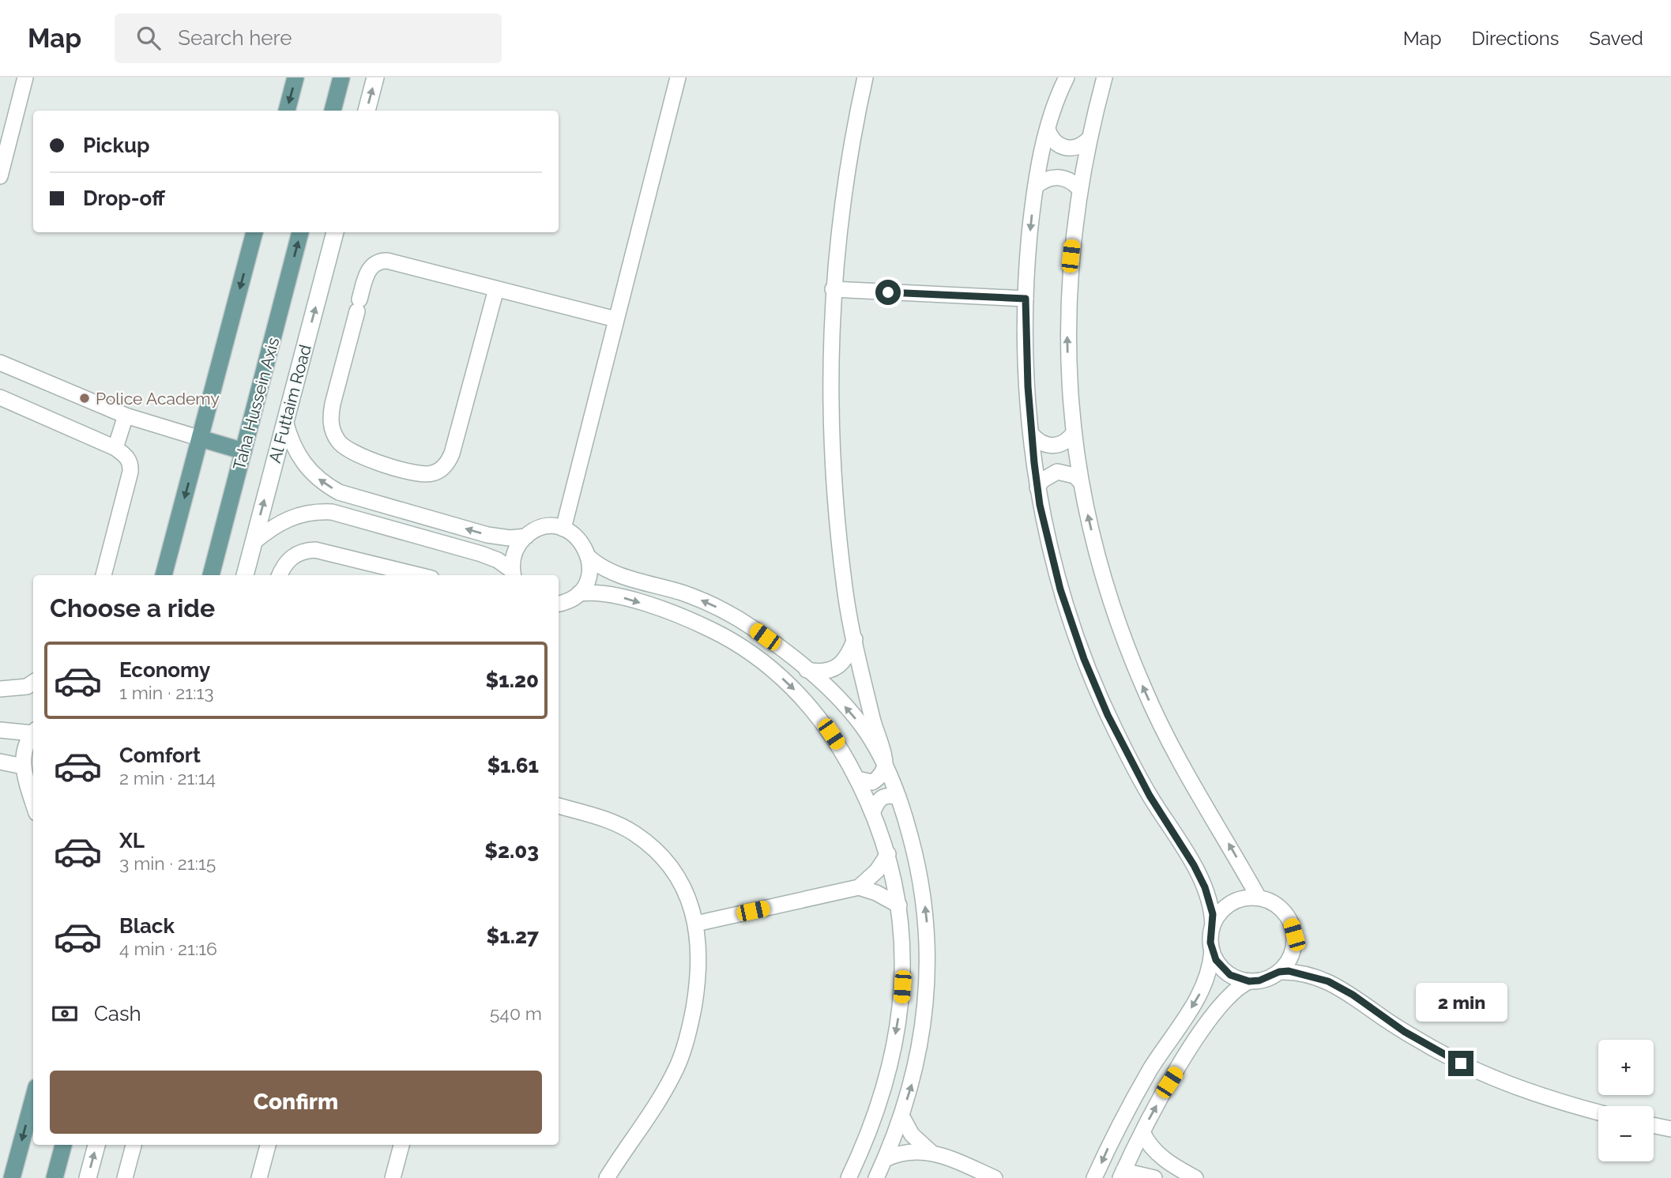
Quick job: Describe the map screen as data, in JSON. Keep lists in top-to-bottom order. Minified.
{"streets":{"main road":["Taha Hussein Axis"],"street":["Al Futtaim Road"]},"one_way":["Al Futtaim Road"],"places":["Police Academy"],"page":{"header":"Map","search":"Search here","nav":["Map","Directions","Saved"],"banner":["Pickup","Drop-off"],"heading":"Choose a ride","list":[{"name":"Economy","note":"1 min · 21:13","value":"$1.20"},{"name":"Comfort","note":"2 min · 21:14","value":"$1.61"},{"name":"XL","note":"3 min · 21:15","value":"$2.03"},{"name":"Black","note":"4 min · 21:16","value":"$1.27"}],"bubble":"2 min","pay":["Cash","540 m"],"map_buttons":["+","−"],"buttons":"Confirm"}}
